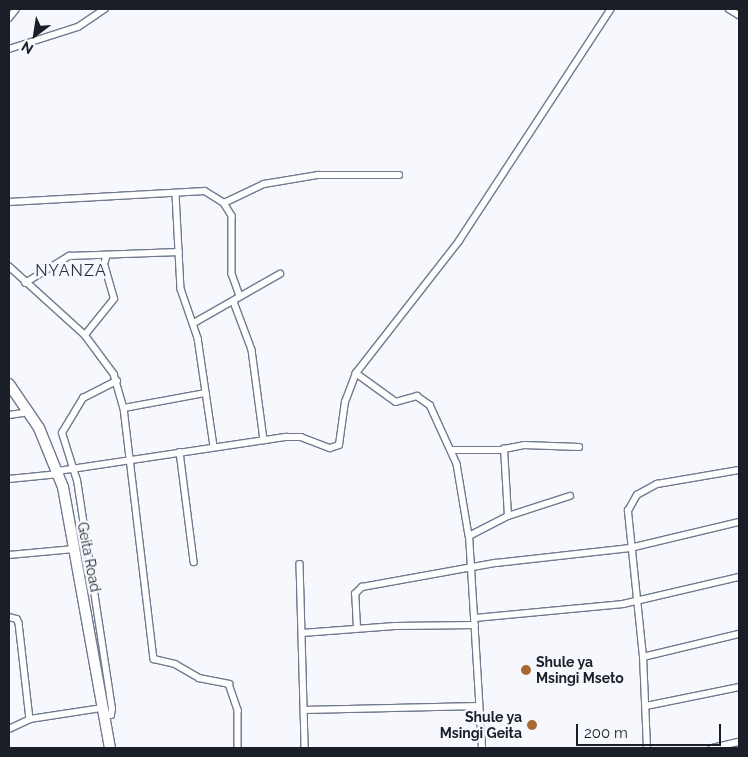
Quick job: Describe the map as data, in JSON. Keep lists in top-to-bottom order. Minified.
{"streets":{"highway":["Geita Road"]},"districts":["NYANZA"],"places":["Shule ya Msingi Mseto","Shule ya Msingi Geita"],"scale_bar":"200 m","north":"bottom left"}
